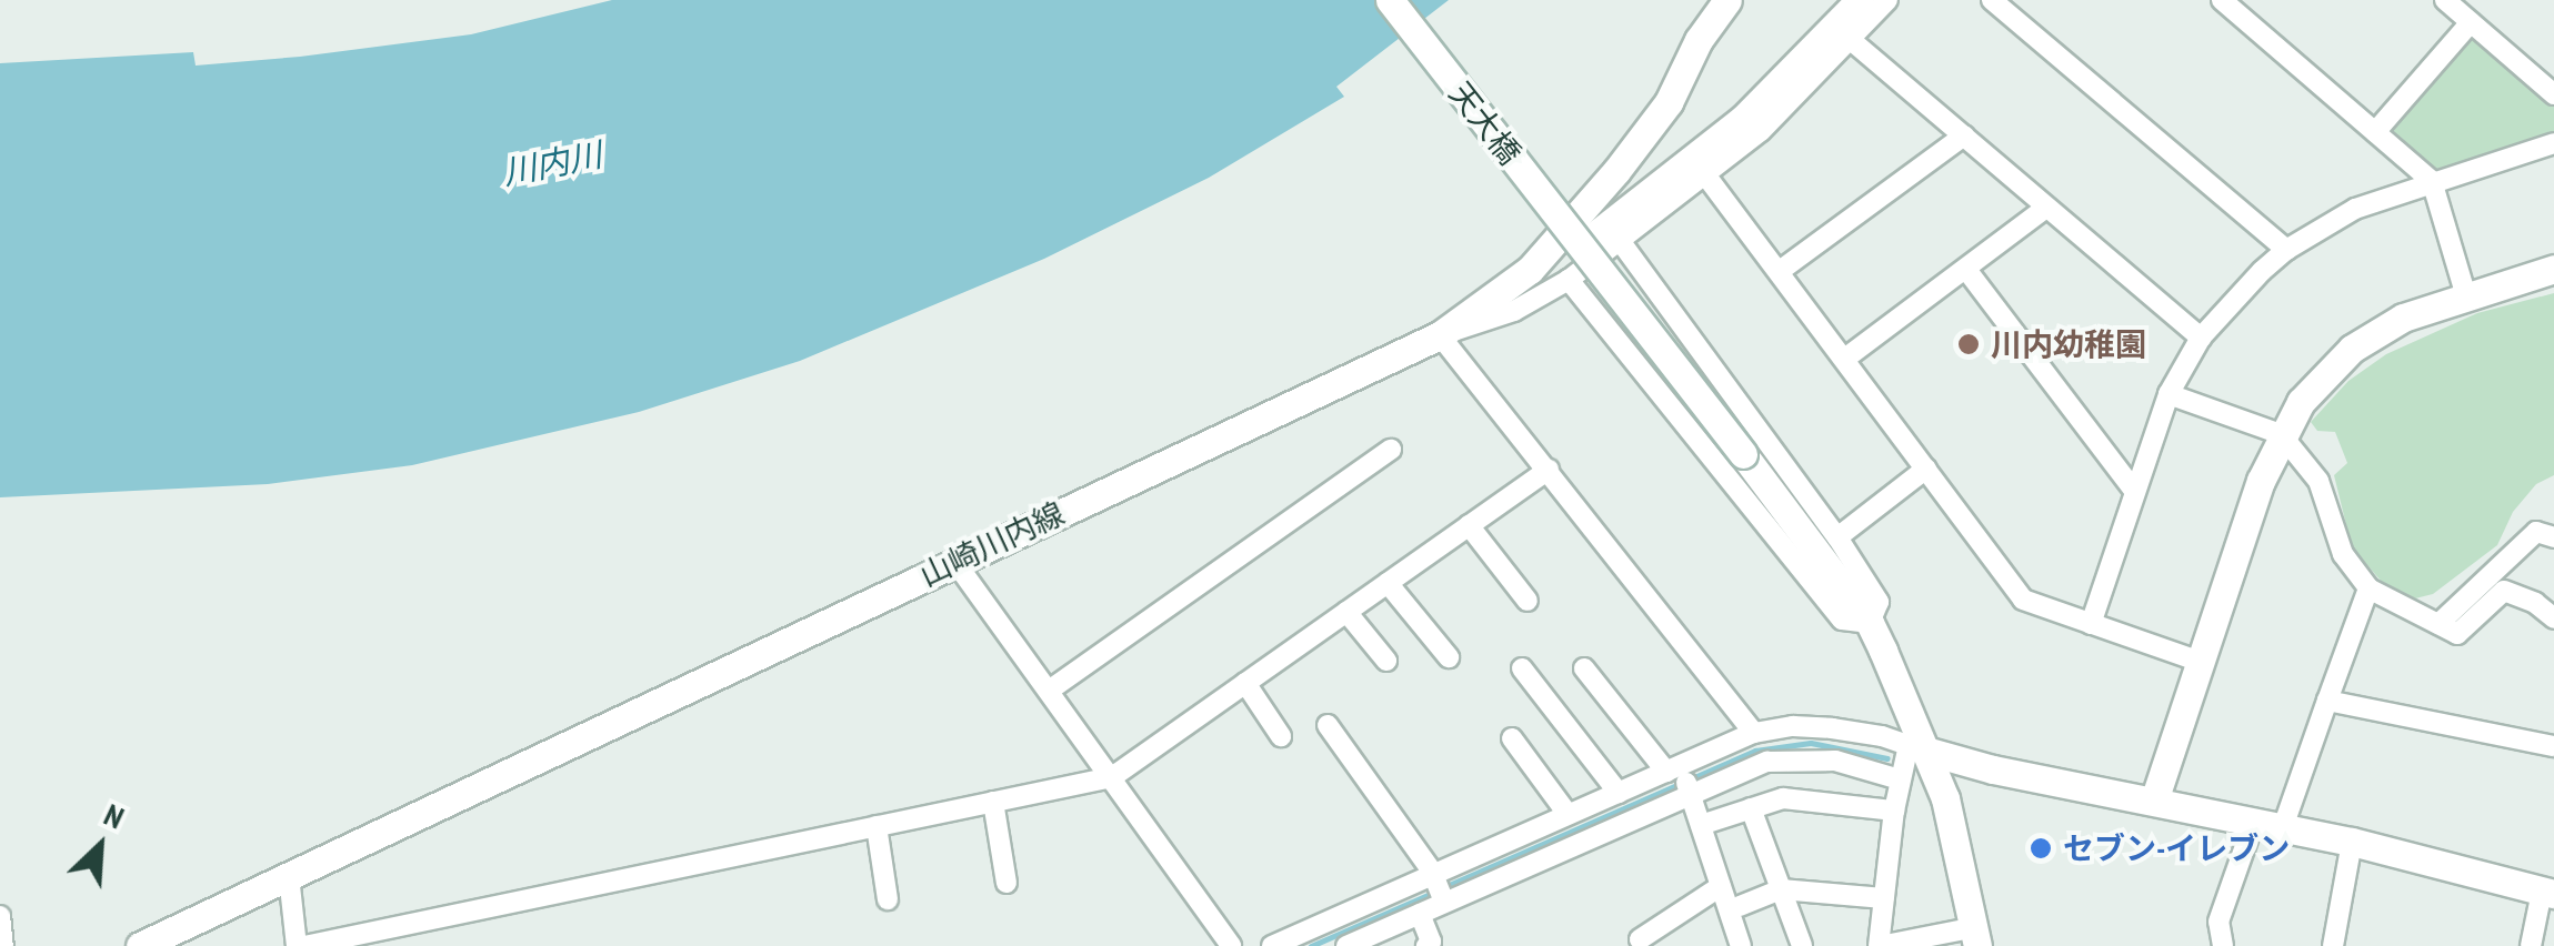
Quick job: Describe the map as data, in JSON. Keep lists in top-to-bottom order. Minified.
{"streets":{"street":["天大橋","山崎川内線"]},"water":["川内川"],"places":["川内幼稚園","セブン-イレブン"],"north":"top right"}
